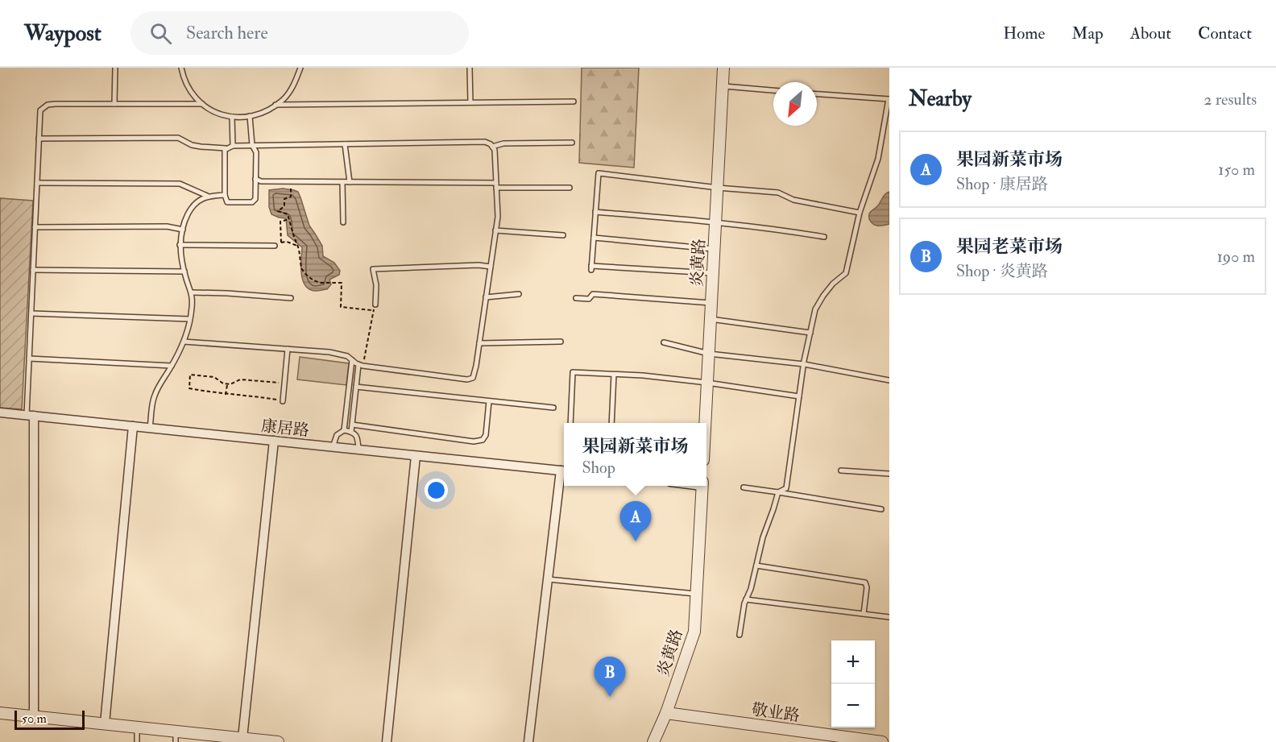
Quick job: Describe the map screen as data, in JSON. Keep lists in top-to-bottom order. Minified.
{"streets":{"street":["炎黄路","康居路","敬业路"]},"crossings":[["炎黄路","敬业路"]],"scale_bar":"50 m","north":"bottom left","page":{"header":"Waypost","search":"Search here","nav":["Home","Map","About","Contact"],"heading":["Nearby","2 results"],"list":[{"mark":"A","name":"果园新菜市场","note":"Shop · 康居路","value":"150 m"},{"mark":"B","name":"果园老菜市场","note":"Shop · 炎黄路","value":"190 m"}],"popup":["果园新菜市场","Shop"],"pins":["A","B"],"map_buttons":["+","−"],"scale":"50 m"}}
